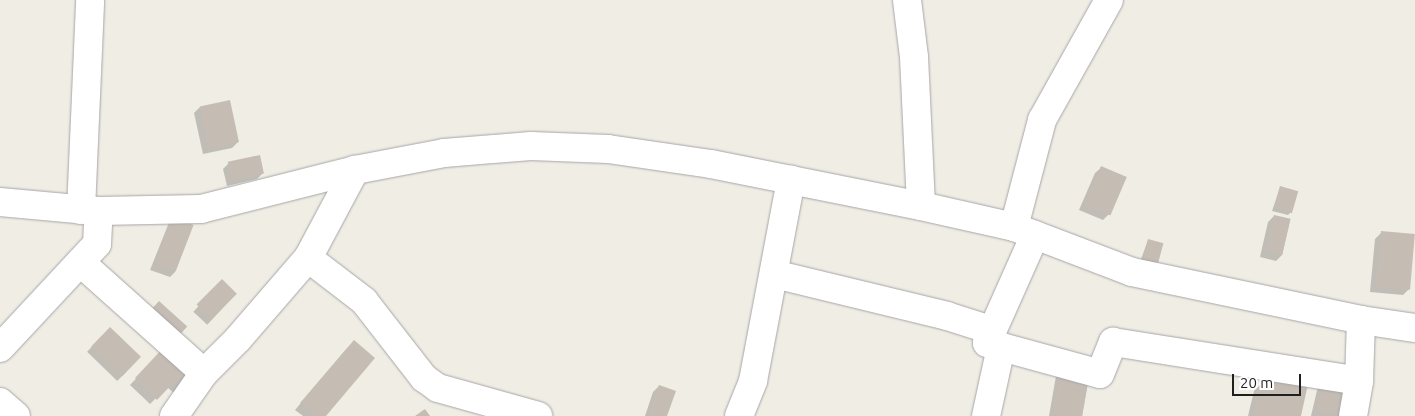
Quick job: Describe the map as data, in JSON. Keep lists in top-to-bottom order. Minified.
{"scale_bar":"20 m"}
